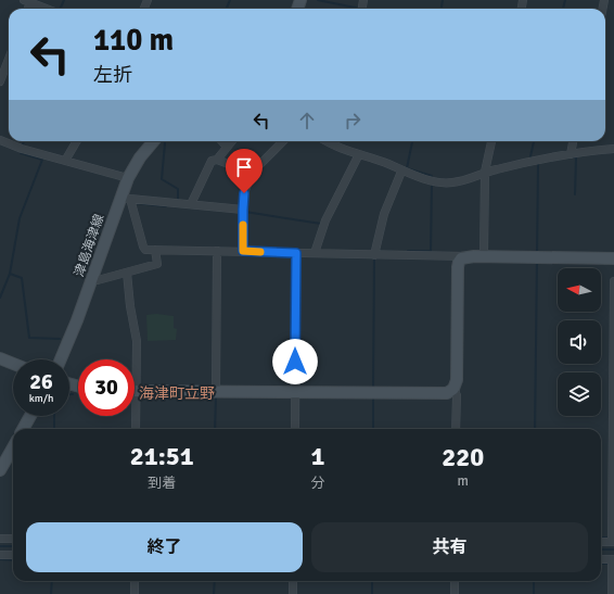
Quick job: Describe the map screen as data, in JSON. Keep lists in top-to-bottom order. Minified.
{"streets":{"street":["津島海津線"]},"districts":["海津町立野"],"north":"left","page":{"turn":["110 m","左折"],"speed":"26 km/h","limit":"30","eta":["21:51","到着","1","分","220","m"],"buttons":["終了","共有"]}}
